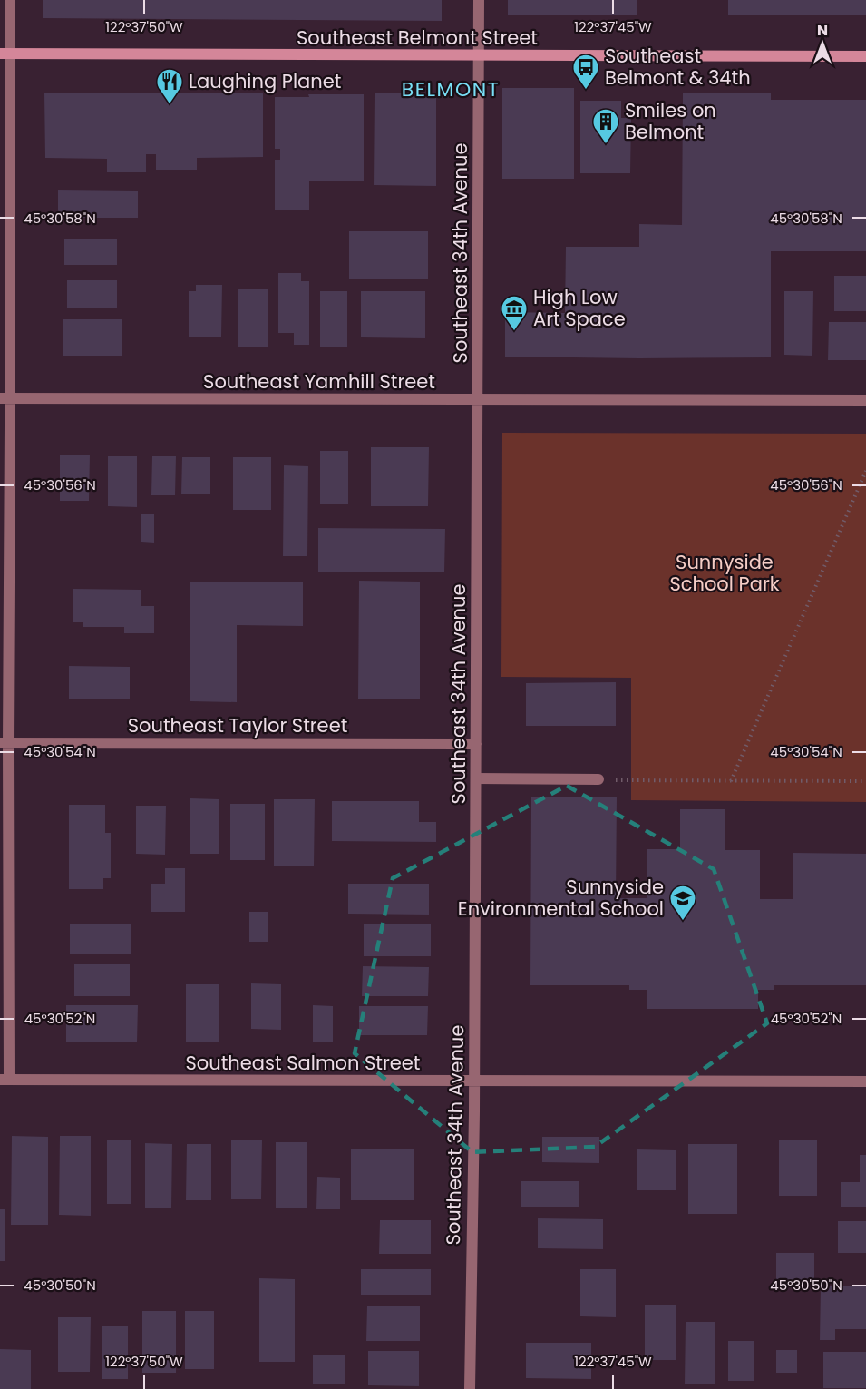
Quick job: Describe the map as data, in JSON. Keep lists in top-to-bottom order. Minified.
{"streets":{"main road":["Southeast Belmont Street"],"street":["Southeast 34th Avenue","Southeast Yamhill Street","Southeast Taylor Street","Southeast Salmon Street"]},"crossings":[["Southeast Belmont Street","Southeast 34th Avenue"],["Southeast 34th Avenue","Southeast Yamhill Street"],["Southeast 34th Avenue","Southeast Taylor Street"],["Southeast 34th Avenue","Southeast Salmon Street"]],"districts":["BELMONT"],"parks":["Sunnyside School Park"],"places":{"bus stop":["Southeast Belmont & 34th"],"restaurant":["Laughing Planet"],"building":["Smiles on Belmont"],"museum":["High Low Art Space"],"school or university":["Sunnyside Environmental School"]},"north":"top","coordinates":["122°37'50\"W","122°37'45\"W","45°30'58\"N","45°30'56\"N","45°30'54\"N","45°30'52\"N","45°30'50\"N"]}
